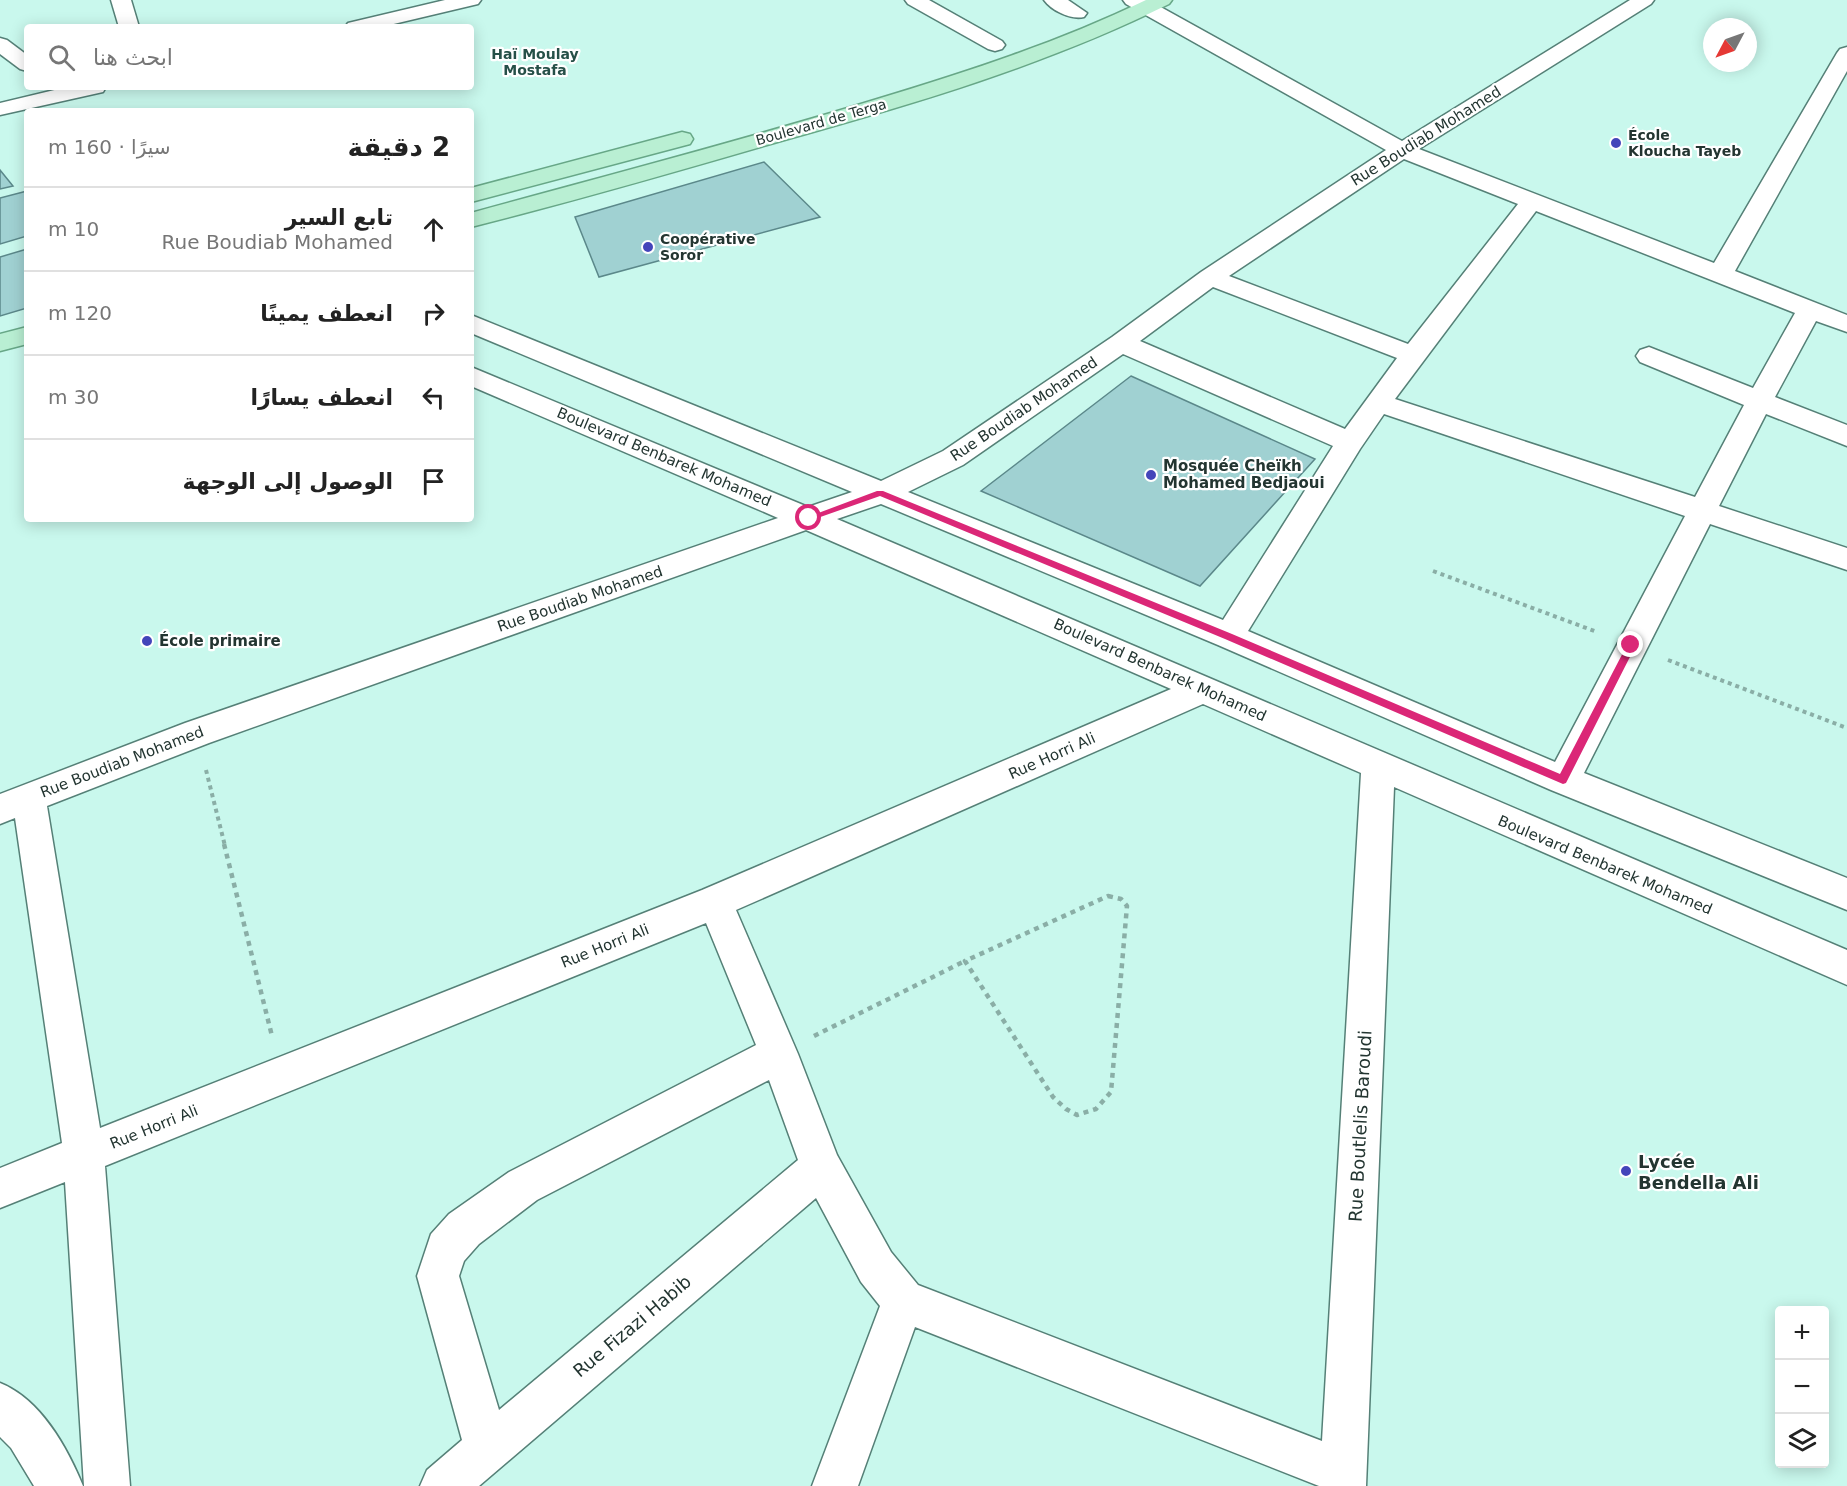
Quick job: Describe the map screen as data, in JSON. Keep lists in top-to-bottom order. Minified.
{"streets":{"main road":["Boulevard de Terga"],"street":["Rue Boudiab Mohamed","Boulevard Benbarek Mohamed","Rue Horri Ali","Rue Boutlelis Baroudi","Rue Fizazi Habib"]},"crossings":[["Rue Boudiab Mohamed","Boulevard Benbarek Mohamed"],["Boulevard Benbarek Mohamed","Rue Horri Ali"],["Boulevard Benbarek Mohamed","Rue Boutlelis Baroudi"]],"districts":["Haï Moulay Mostafa"],"places":["École Kloucha Tayeb","Coopérative Soror","Mosquée Cheïkh Mohamed Bedjaoui","École primaire","Lycée Bendella Ali"],"north":"bottom left","page":{"search":"ابحث هنا","heading":["2 دقيقة","سيرًا · 160 m"],"list":[["تابع السير","Rue Boudiab Mohamed","10 m"],["انعطف يمينًا","120 m"],["انعطف يسارًا","30 m"],"الوصول إلى الوجهة"],"map_buttons":["+","−"]}}
